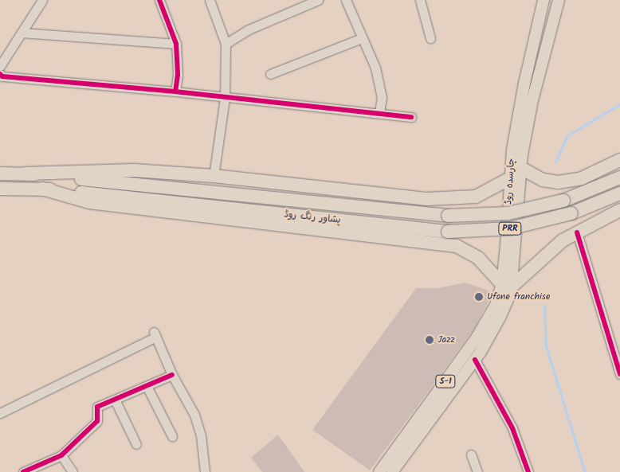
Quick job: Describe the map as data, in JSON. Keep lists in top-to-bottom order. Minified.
{"streets":{"highway":["پشاور رنگ روڈ","PRR"],"main road":["چارسدہ روڈ","S-1"]},"places":["Ufone franchise","Jazz"]}
